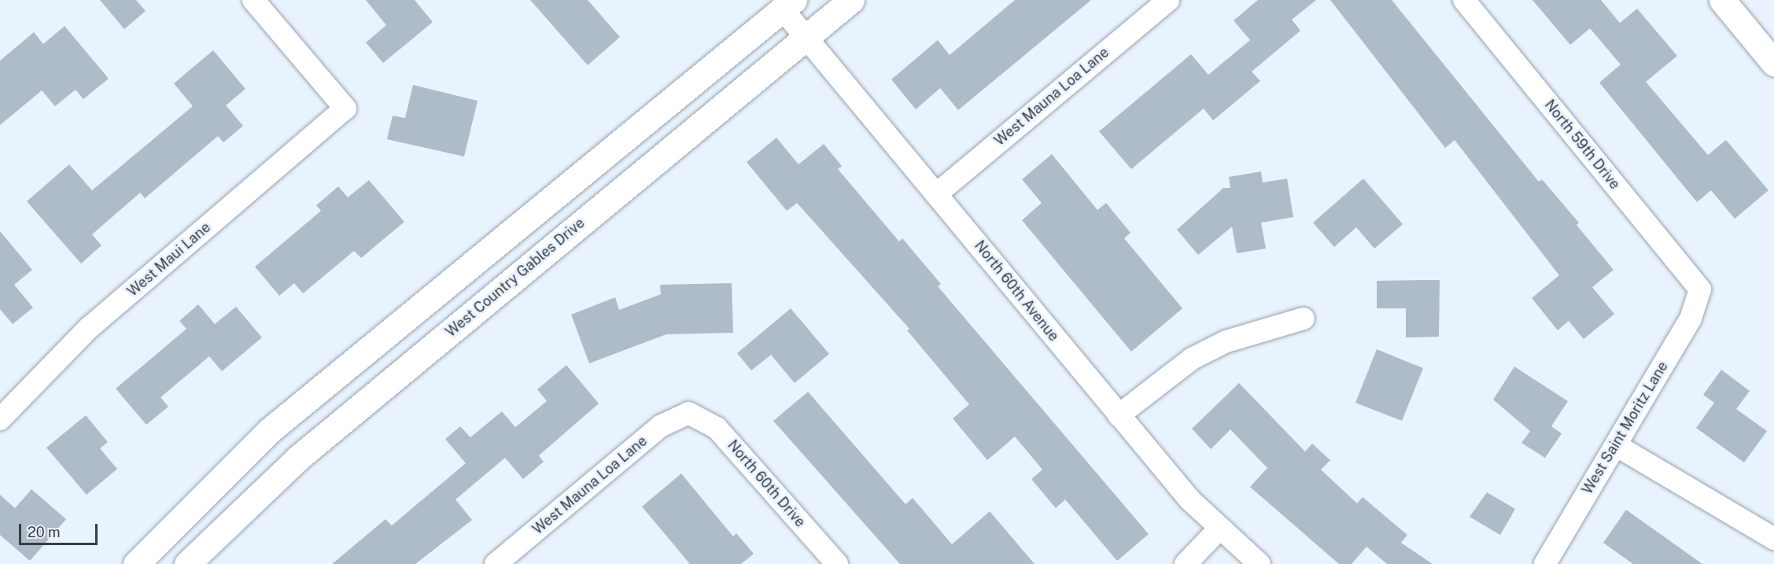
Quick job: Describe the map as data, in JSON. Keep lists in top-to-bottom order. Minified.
{"streets":{"street":["West Mauna Loa Lane","North 59th Drive","West Maui Lane","West Country Gables Drive","North 60th Avenue","West Saint Moritz Lane","North 60th Drive"]},"crossings":[["West Mauna Loa Lane","North 60th Avenue"],["West Mauna Loa Lane","North 60th Drive"],["North 59th Drive","West Saint Moritz Lane"],["West Country Gables Drive","North 60th Avenue"]],"scale_bar":"20 m"}
